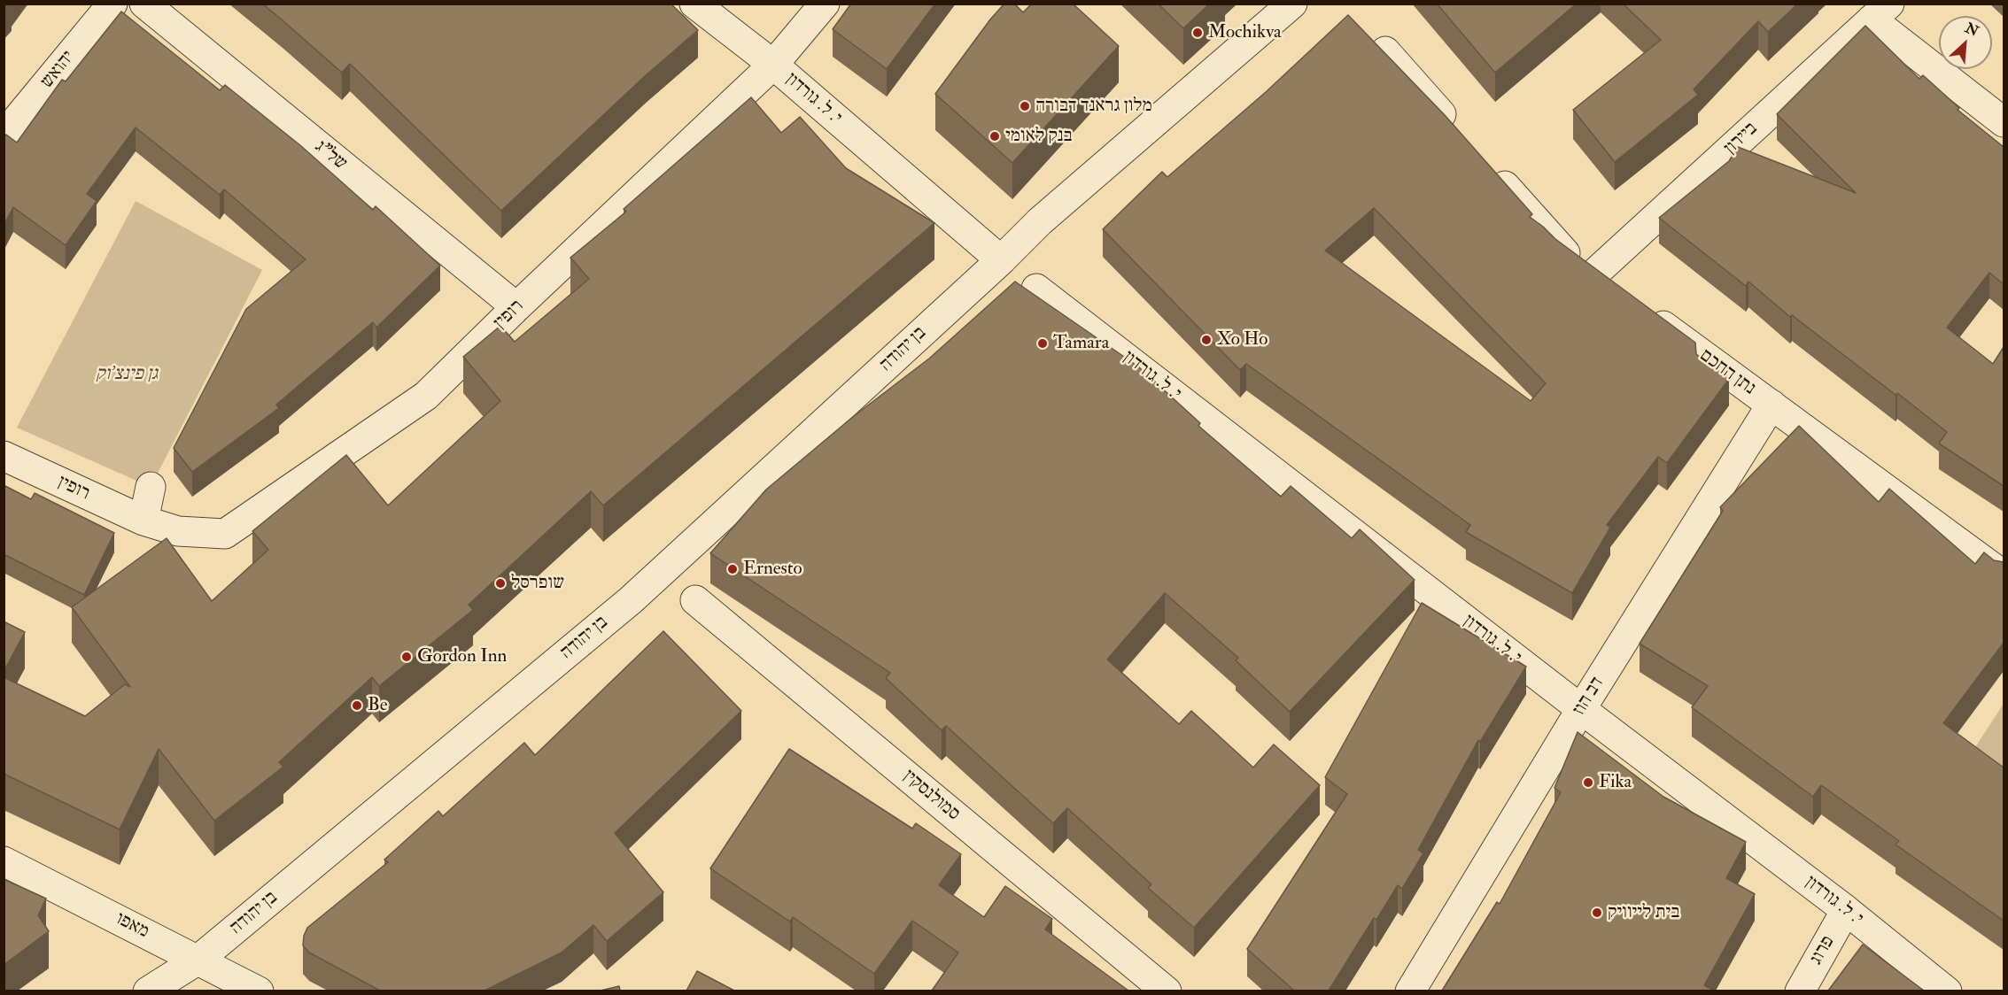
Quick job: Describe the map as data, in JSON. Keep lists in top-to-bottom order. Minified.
{"streets":{"street":["יהואש","י. ל. גורדון","ביירון","של\"ג","רופין","בן יהודה","נתן החכם","דב הוז","סמולנסקין","מאפו","פרוג"]},"crossings":[["י. ל. גורדון","רופין"],["י. ל. גורדון","בן יהודה"],["י. ל. גורדון","דב הוז"],["י. ל. גורדון","פרוג"],["של\"ג","רופין"],["בן יהודה","מאפו"],["נתן החכם","דב הוז"]],"parks":["גן פינצ'וק"],"places":["Mochikva","מלון גראנד דבורה","בנק לאומי","Xo Ho","Tamara","Ernesto","שופרסל","Gordon Inn","Be","Fika","בית לייוויק"],"north":"top right"}
